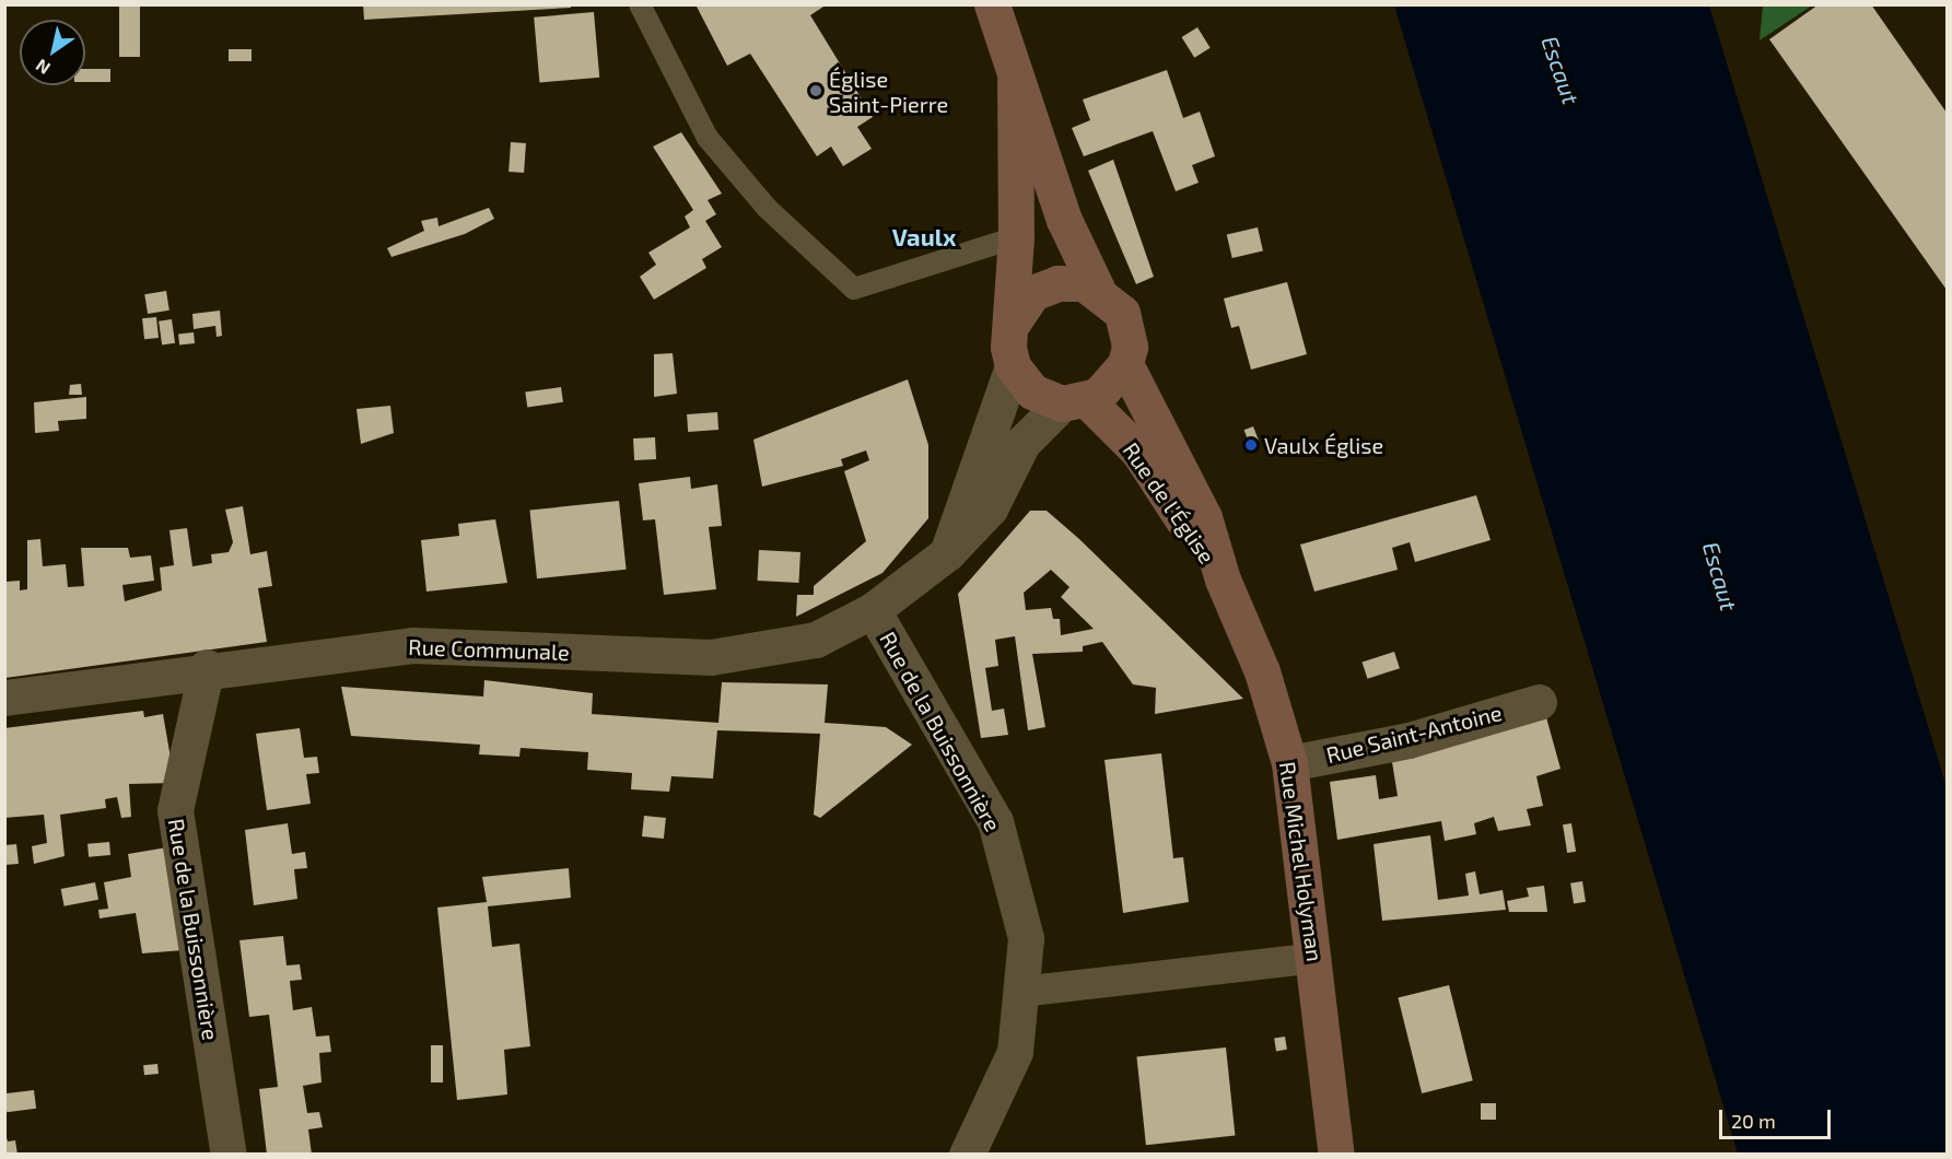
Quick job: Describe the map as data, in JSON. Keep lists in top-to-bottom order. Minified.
{"streets":{"main road":["Rue de l'Église","Rue Michel Holyman"],"street":["Rue Communale","Rue de la Buissonnière","Rue Saint-Antoine"]},"crossings":[["Rue de l'Église","Rue Communale"],["Rue de l'Église","Rue Michel Holyman"],["Rue Communale","Rue de la Buissonnière"],["Rue Saint-Antoine","Rue Michel Holyman"]],"districts":["Vaulx"],"water":["Escaut"],"places":["Église Saint-Pierre","Vaulx Église"],"scale_bar":"20 m","north":"bottom left"}
